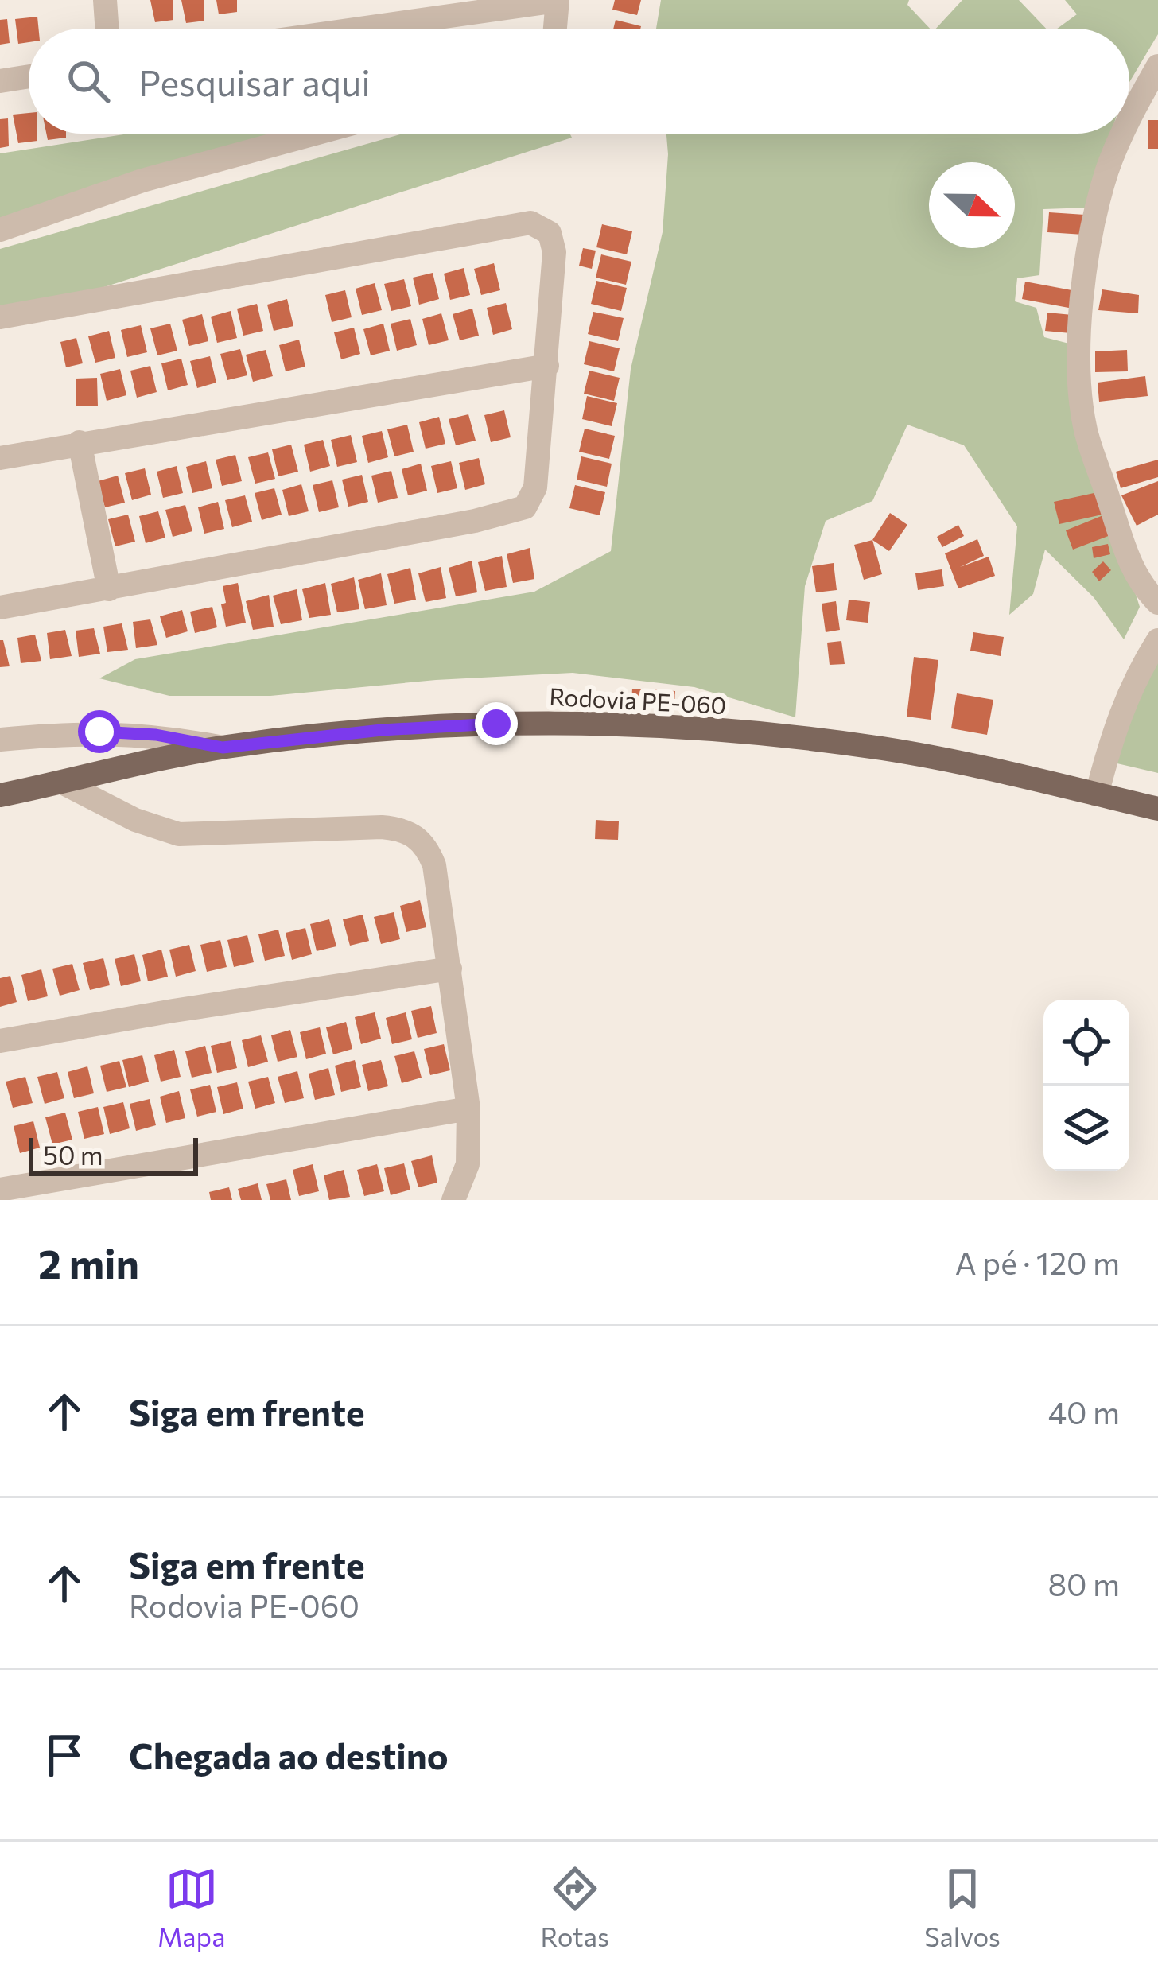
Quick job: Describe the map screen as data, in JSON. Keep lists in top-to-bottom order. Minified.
{"streets":{"main road":["Rodovia PE-060"]},"scale_bar":"50 m","north":"right","page":{"search":"Pesquisar aqui","scale":"50 m","heading":["2 min","A pé · 120 m"],"list":[["Siga em frente","40 m"],["Siga em frente","Rodovia PE-060","80 m"],"Chegada ao destino"],"nav":["Mapa","Rotas","Salvos"]}}
